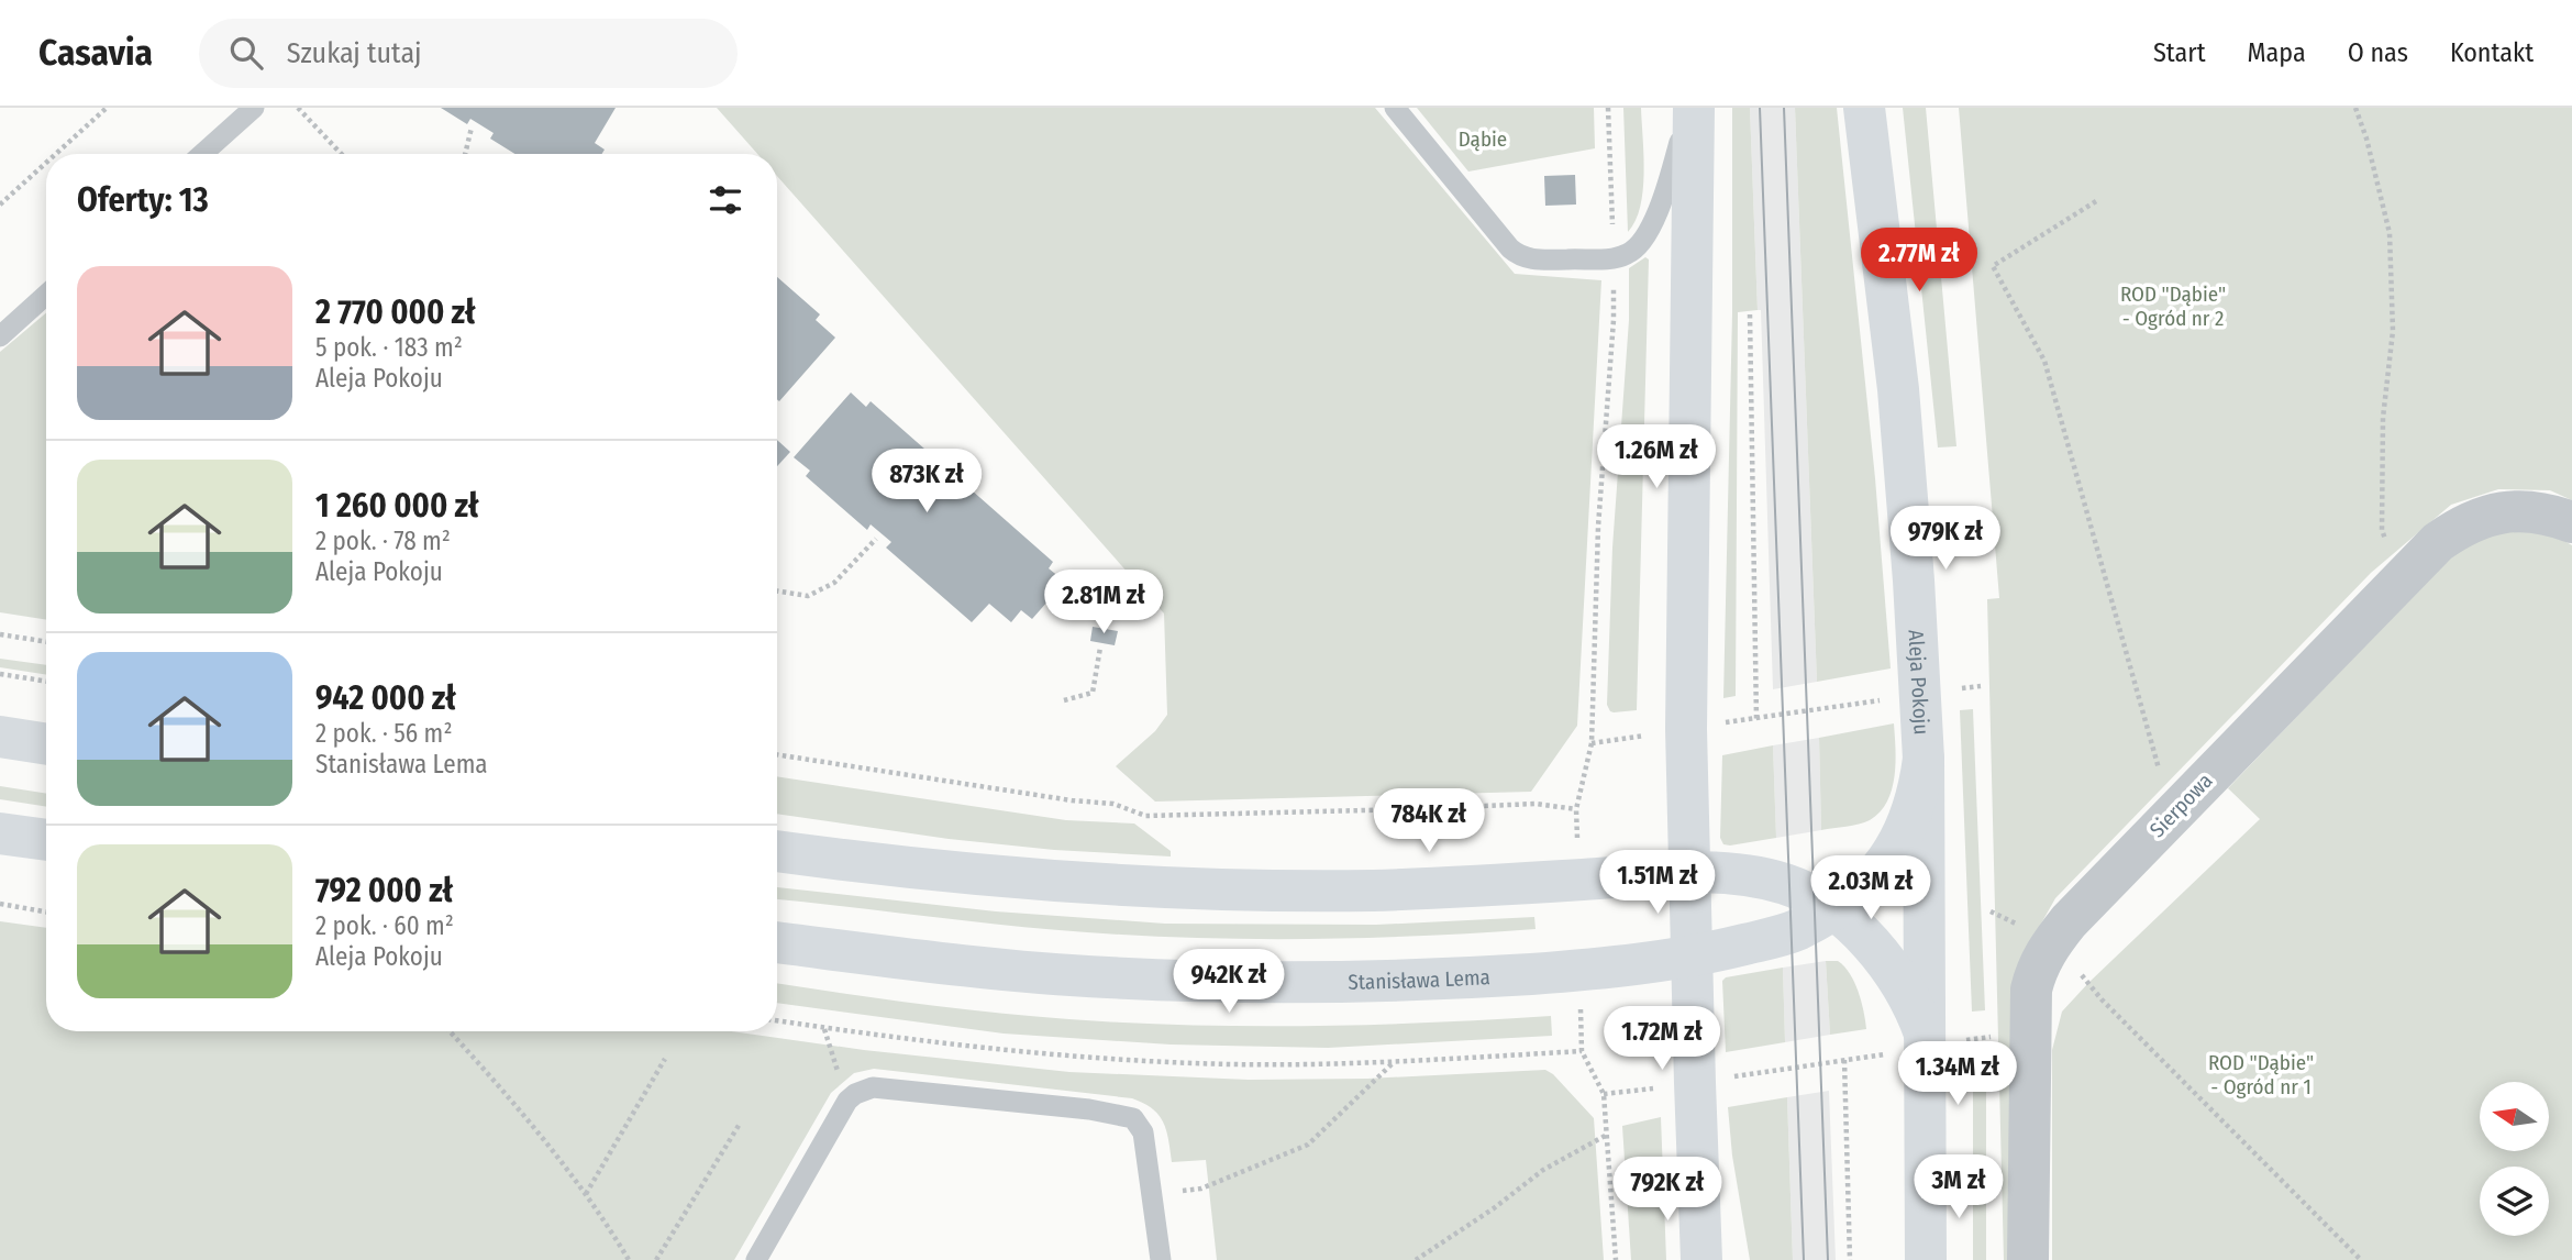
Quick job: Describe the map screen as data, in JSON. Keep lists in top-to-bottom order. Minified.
{"streets":{"main road":["Aleja Pokoju","Stanisława Lema"],"street":["Sierpowa"]},"crossings":[["Aleja Pokoju","Stanisława Lema"]],"parks":["Dąbie","ROD \"Dąbie\" - Ogród nr 2","ROD \"Dąbie\" - Ogród nr 1"],"north":"left","page":{"header":"Casavia","search":"Szukaj tutaj","nav":["Start","Mapa","O nas","Kontakt"],"heading":"Oferty: 13","price":["2.77M zł","1.26M zł","873K zł","979K zł","2.81M zł","784K zł","1.51M zł","2.03M zł","942K zł","1.72M zł","1.34M zł","3M zł","792K zł"],"list":[{"name":"2 770 000 zł","note":"5 pok. · 183 m² · Aleja Pokoju"},{"name":"1 260 000 zł","note":"2 pok. · 78 m² · Aleja Pokoju"},{"name":"942 000 zł","note":"2 pok. · 56 m² · Stanisława Lema"},{"name":"792 000 zł","note":"2 pok. · 60 m² · Aleja Pokoju"}]}}
